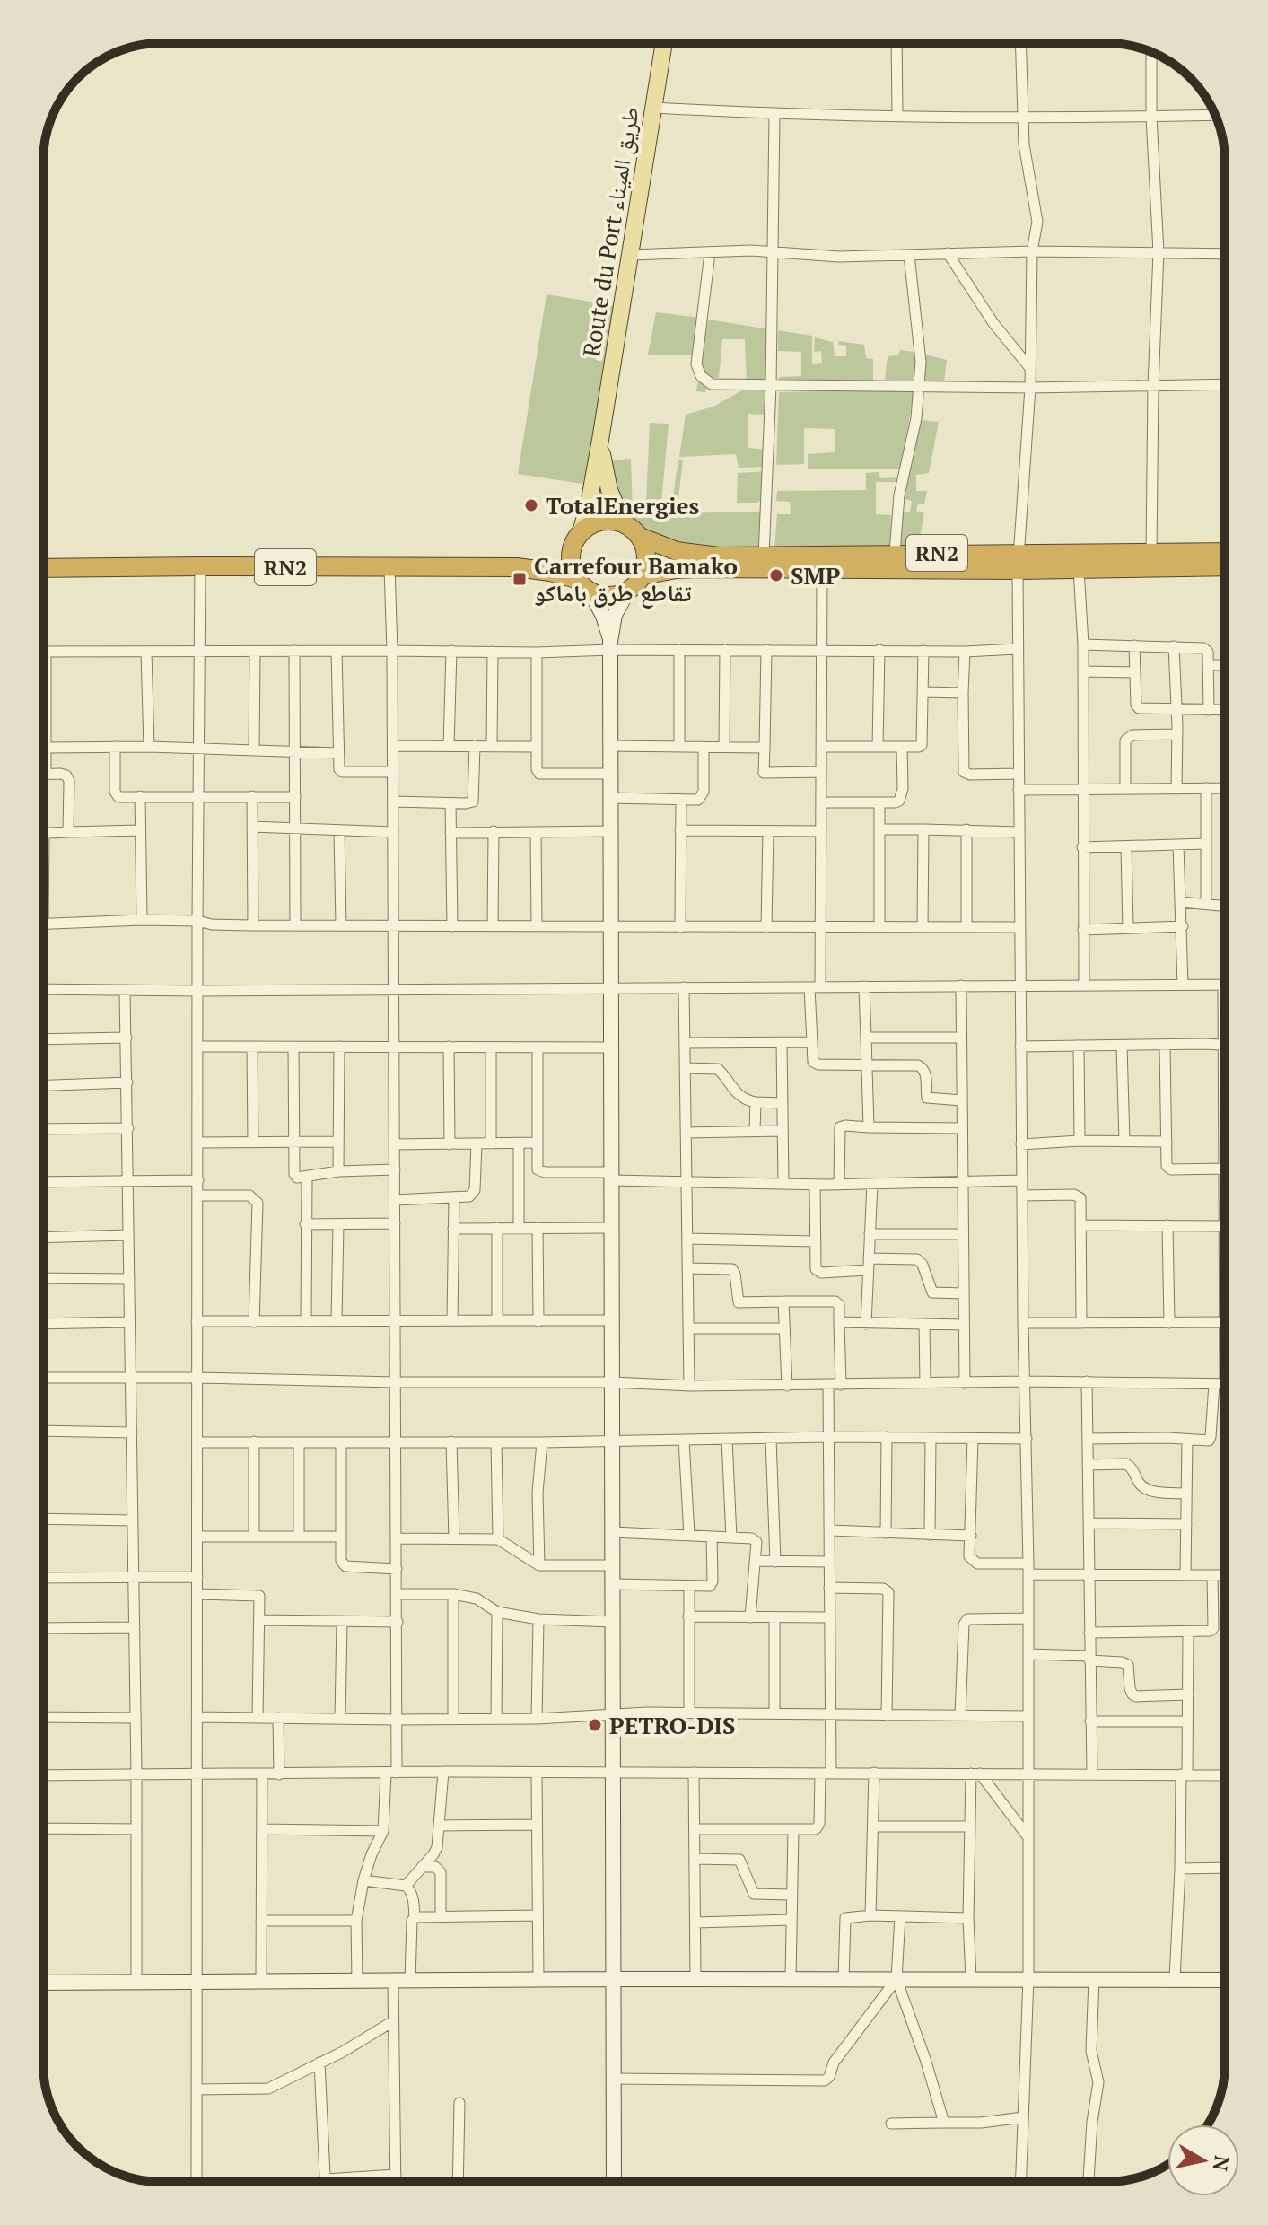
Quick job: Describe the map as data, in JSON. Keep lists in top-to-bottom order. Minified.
{"streets":{"highway":["RN2"],"main road":["Route du Port طريق الميناء"]},"crossings":[["Route du Port طريق الميناء","RN2"]],"places":{"other":["TotalEnergies","SMP","PETRO-DIS"],"transit":["Carrefour Bamako تقاطع طرق باماكو"]},"north":"right"}
